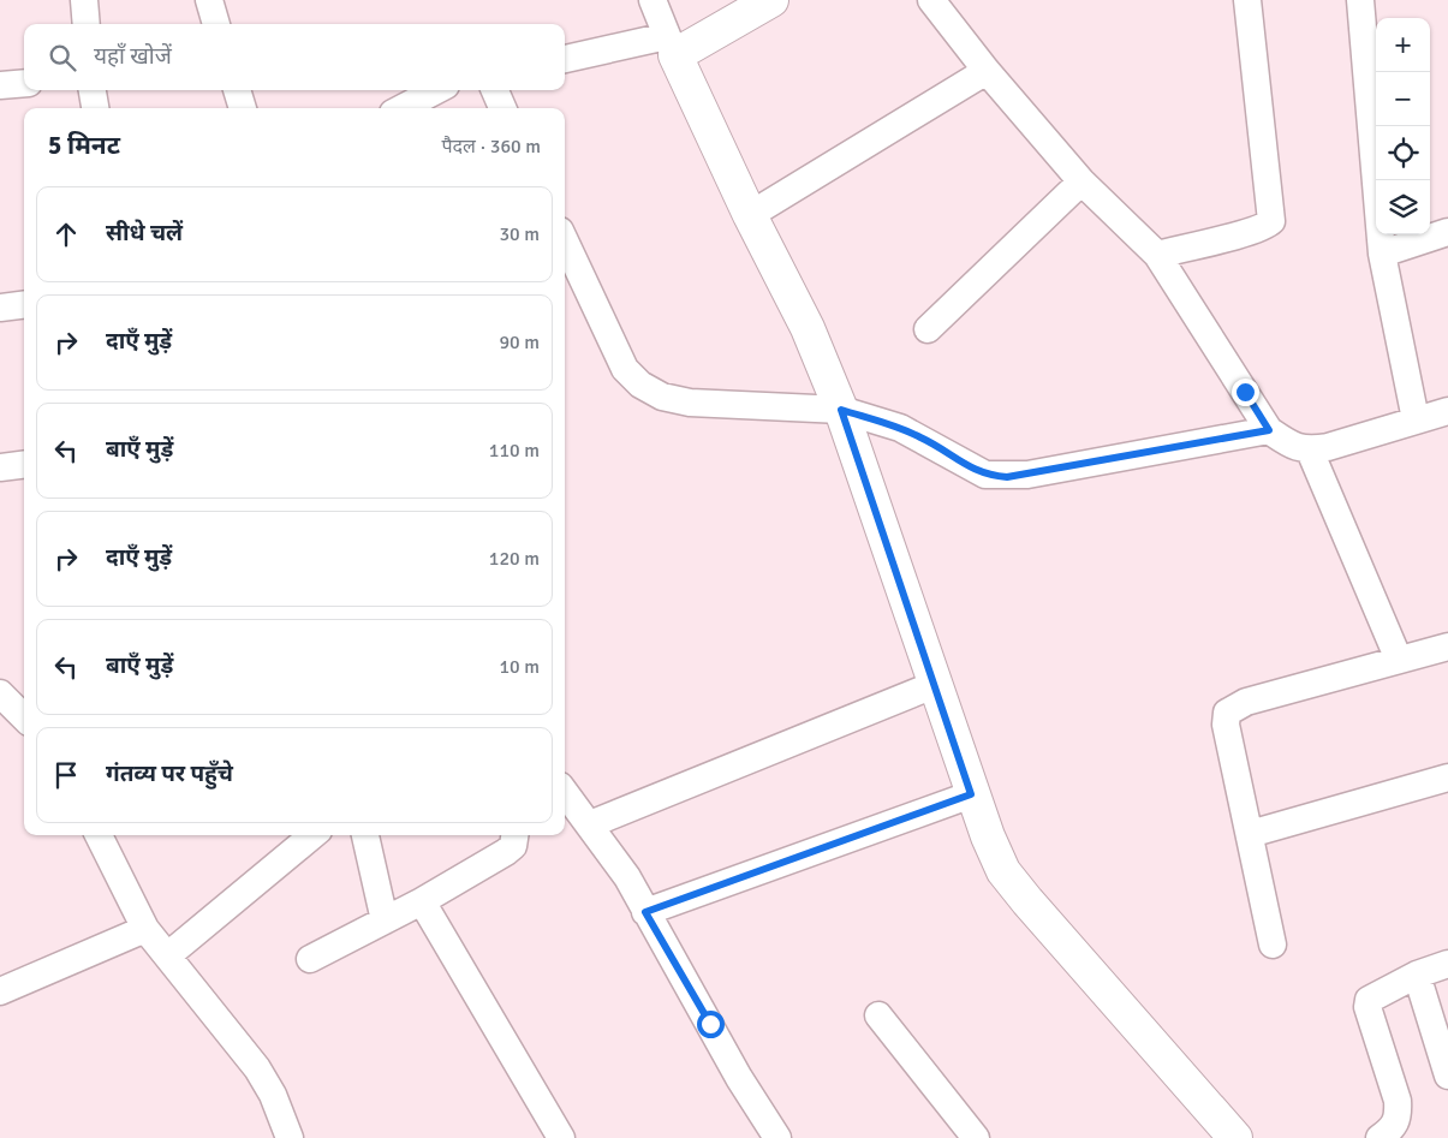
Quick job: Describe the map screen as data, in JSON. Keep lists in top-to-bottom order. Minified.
{"page":{"map_buttons":["+","−"],"search":"यहाँ खोजें","heading":["5 मिनट","पैदल · 360 m"],"list":[["सीधे चलें","30 m"],["दाएँ मुड़ें","90 m"],["बाएँ मुड़ें","110 m"],["दाएँ मुड़ें","120 m"],["बाएँ मुड़ें","10 m"],"गंतव्य पर पहुँचे"]}}
